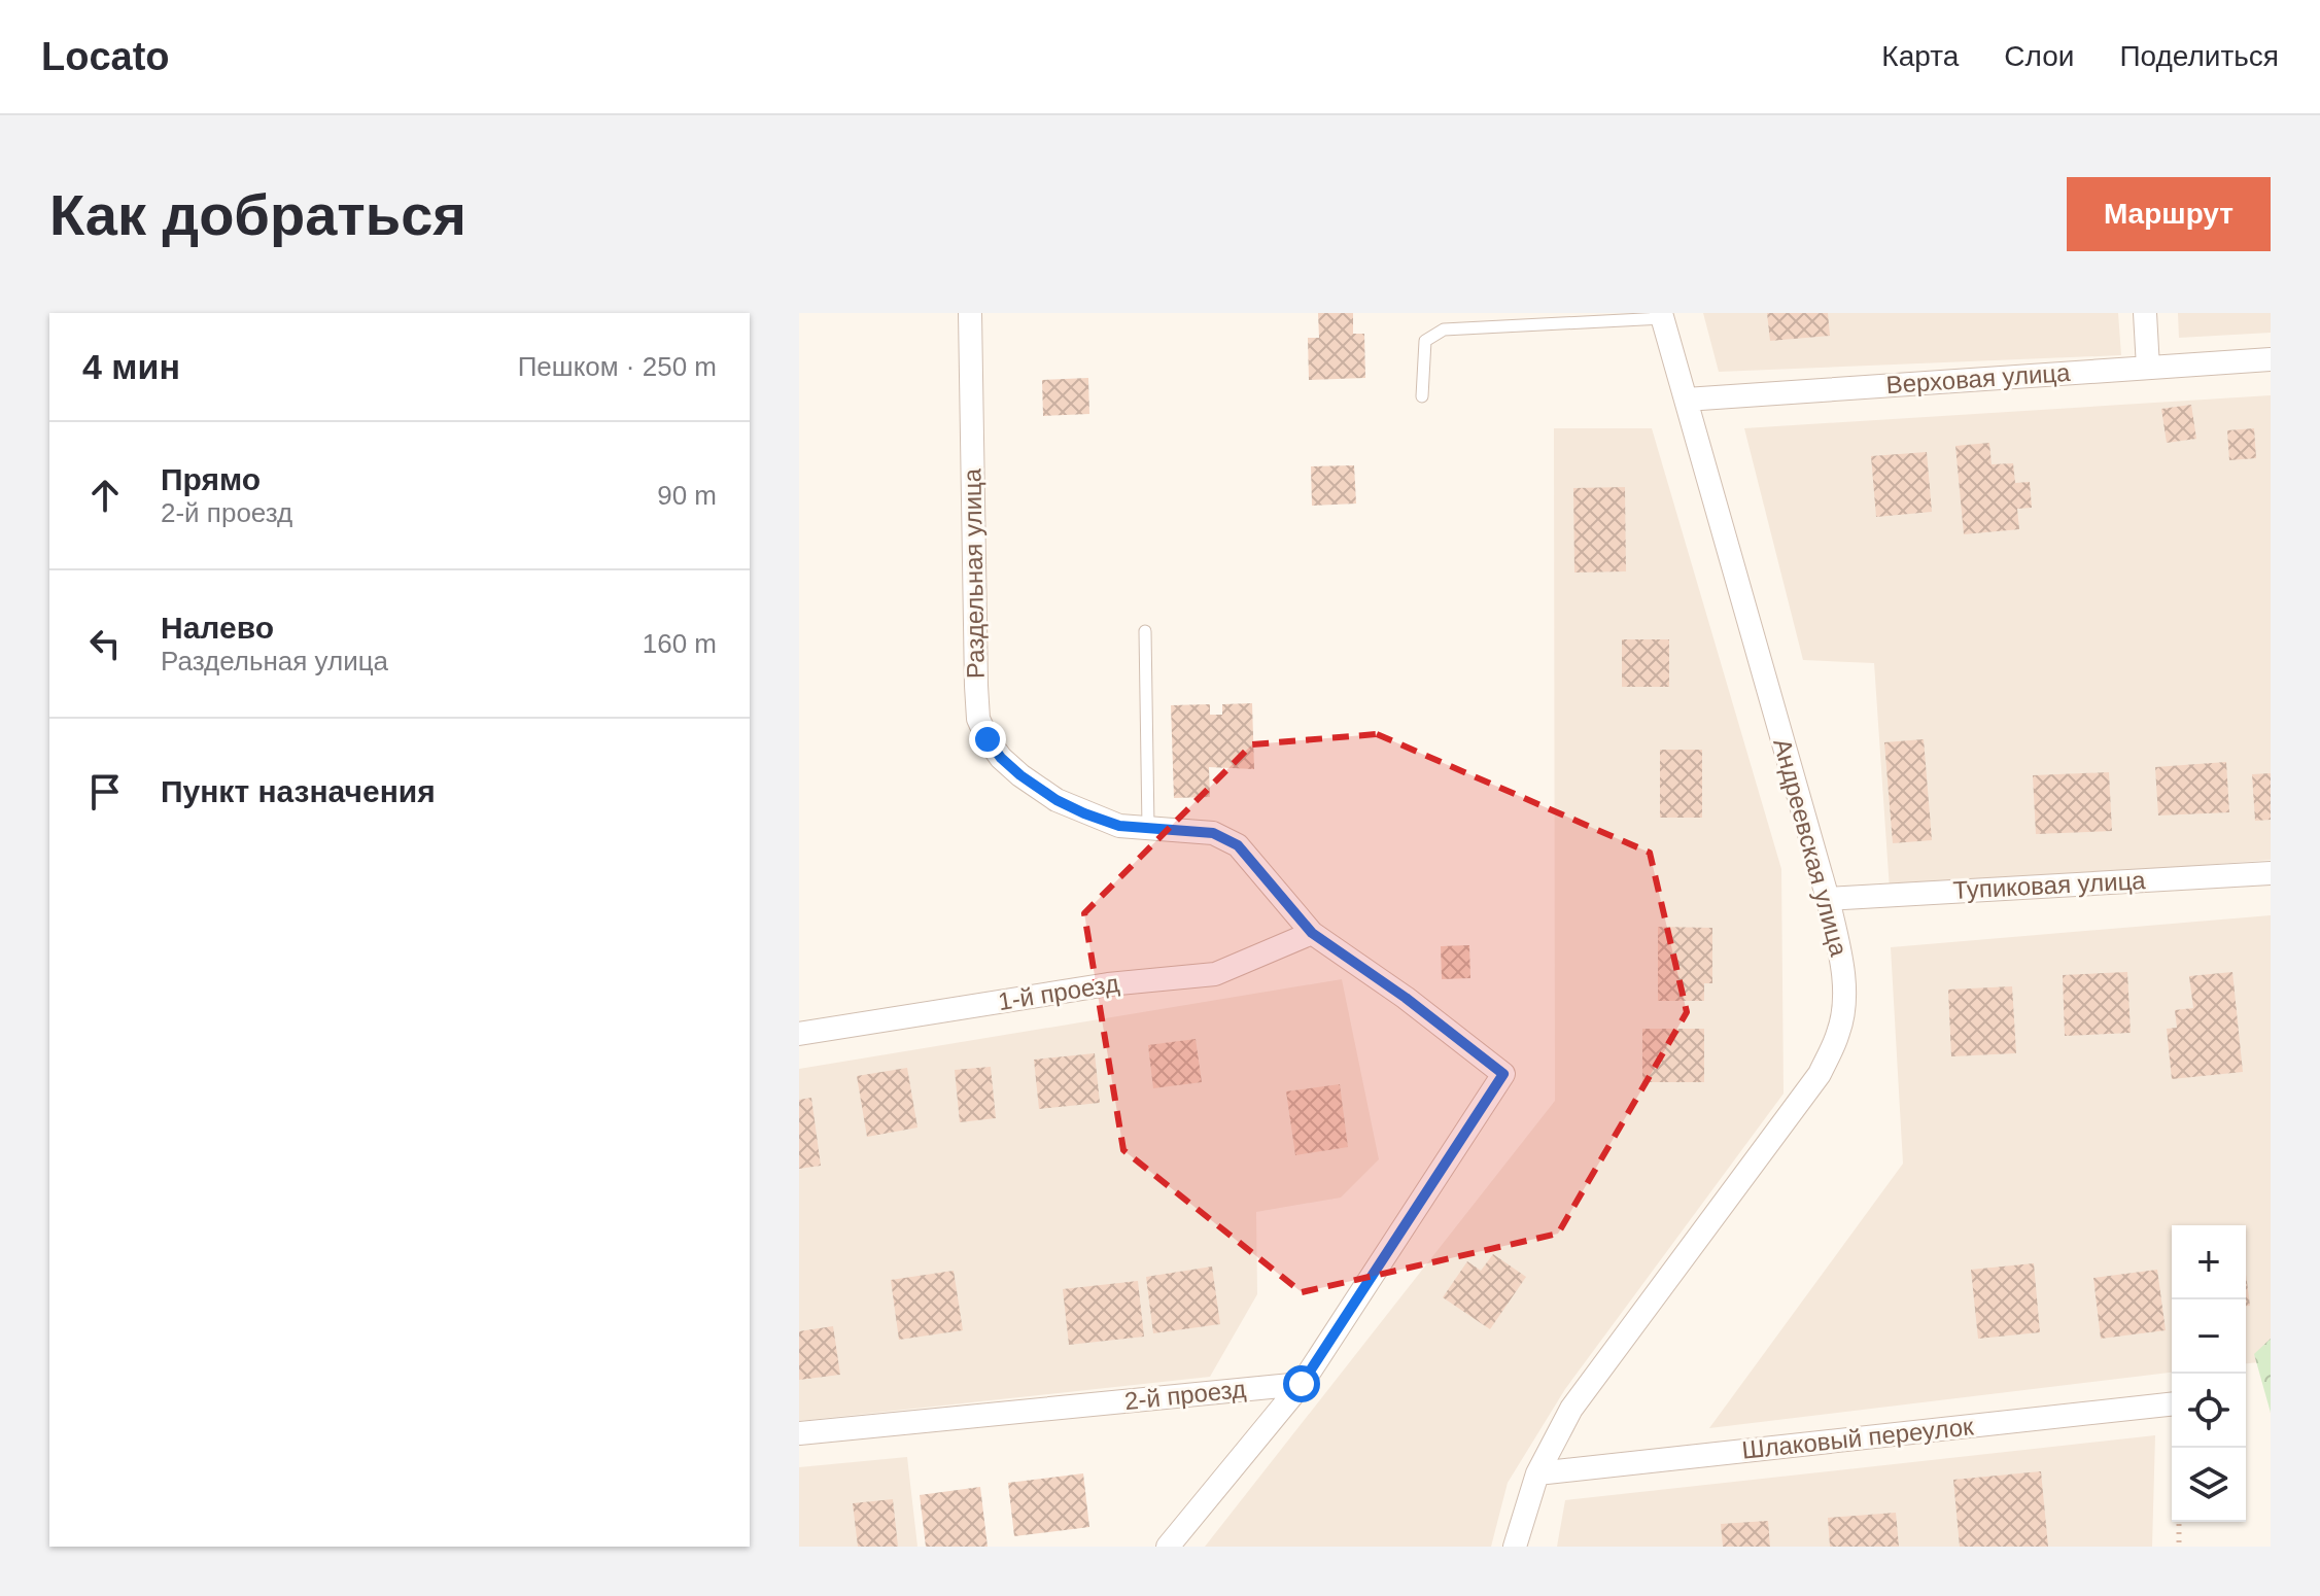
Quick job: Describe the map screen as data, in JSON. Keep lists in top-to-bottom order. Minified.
{"streets":{"street":["Верховая улица","Раздельная улица","Андреевская улица","Тупиковая улица","1-й проезд","2-й проезд","Шлаковый переулок"]},"crossings":[["Верховая улица","Андреевская улица"],["Раздельная улица","1-й проезд"],["Раздельная улица","2-й проезд"],["Андреевская улица","Тупиковая улица"],["Андреевская улица","Шлаковый переулок"]],"page":{"header":"Locato","nav":["Карта","Слои","Поделиться"],"buttons":"Маршрут","title":"Как добраться","heading":["4 мин","Пешком · 250 m"],"list":[["Прямо","2-й проезд","90 m"],["Налево","Раздельная улица","160 m"],"Пункт назначения"],"map_buttons":["+","−"]}}
